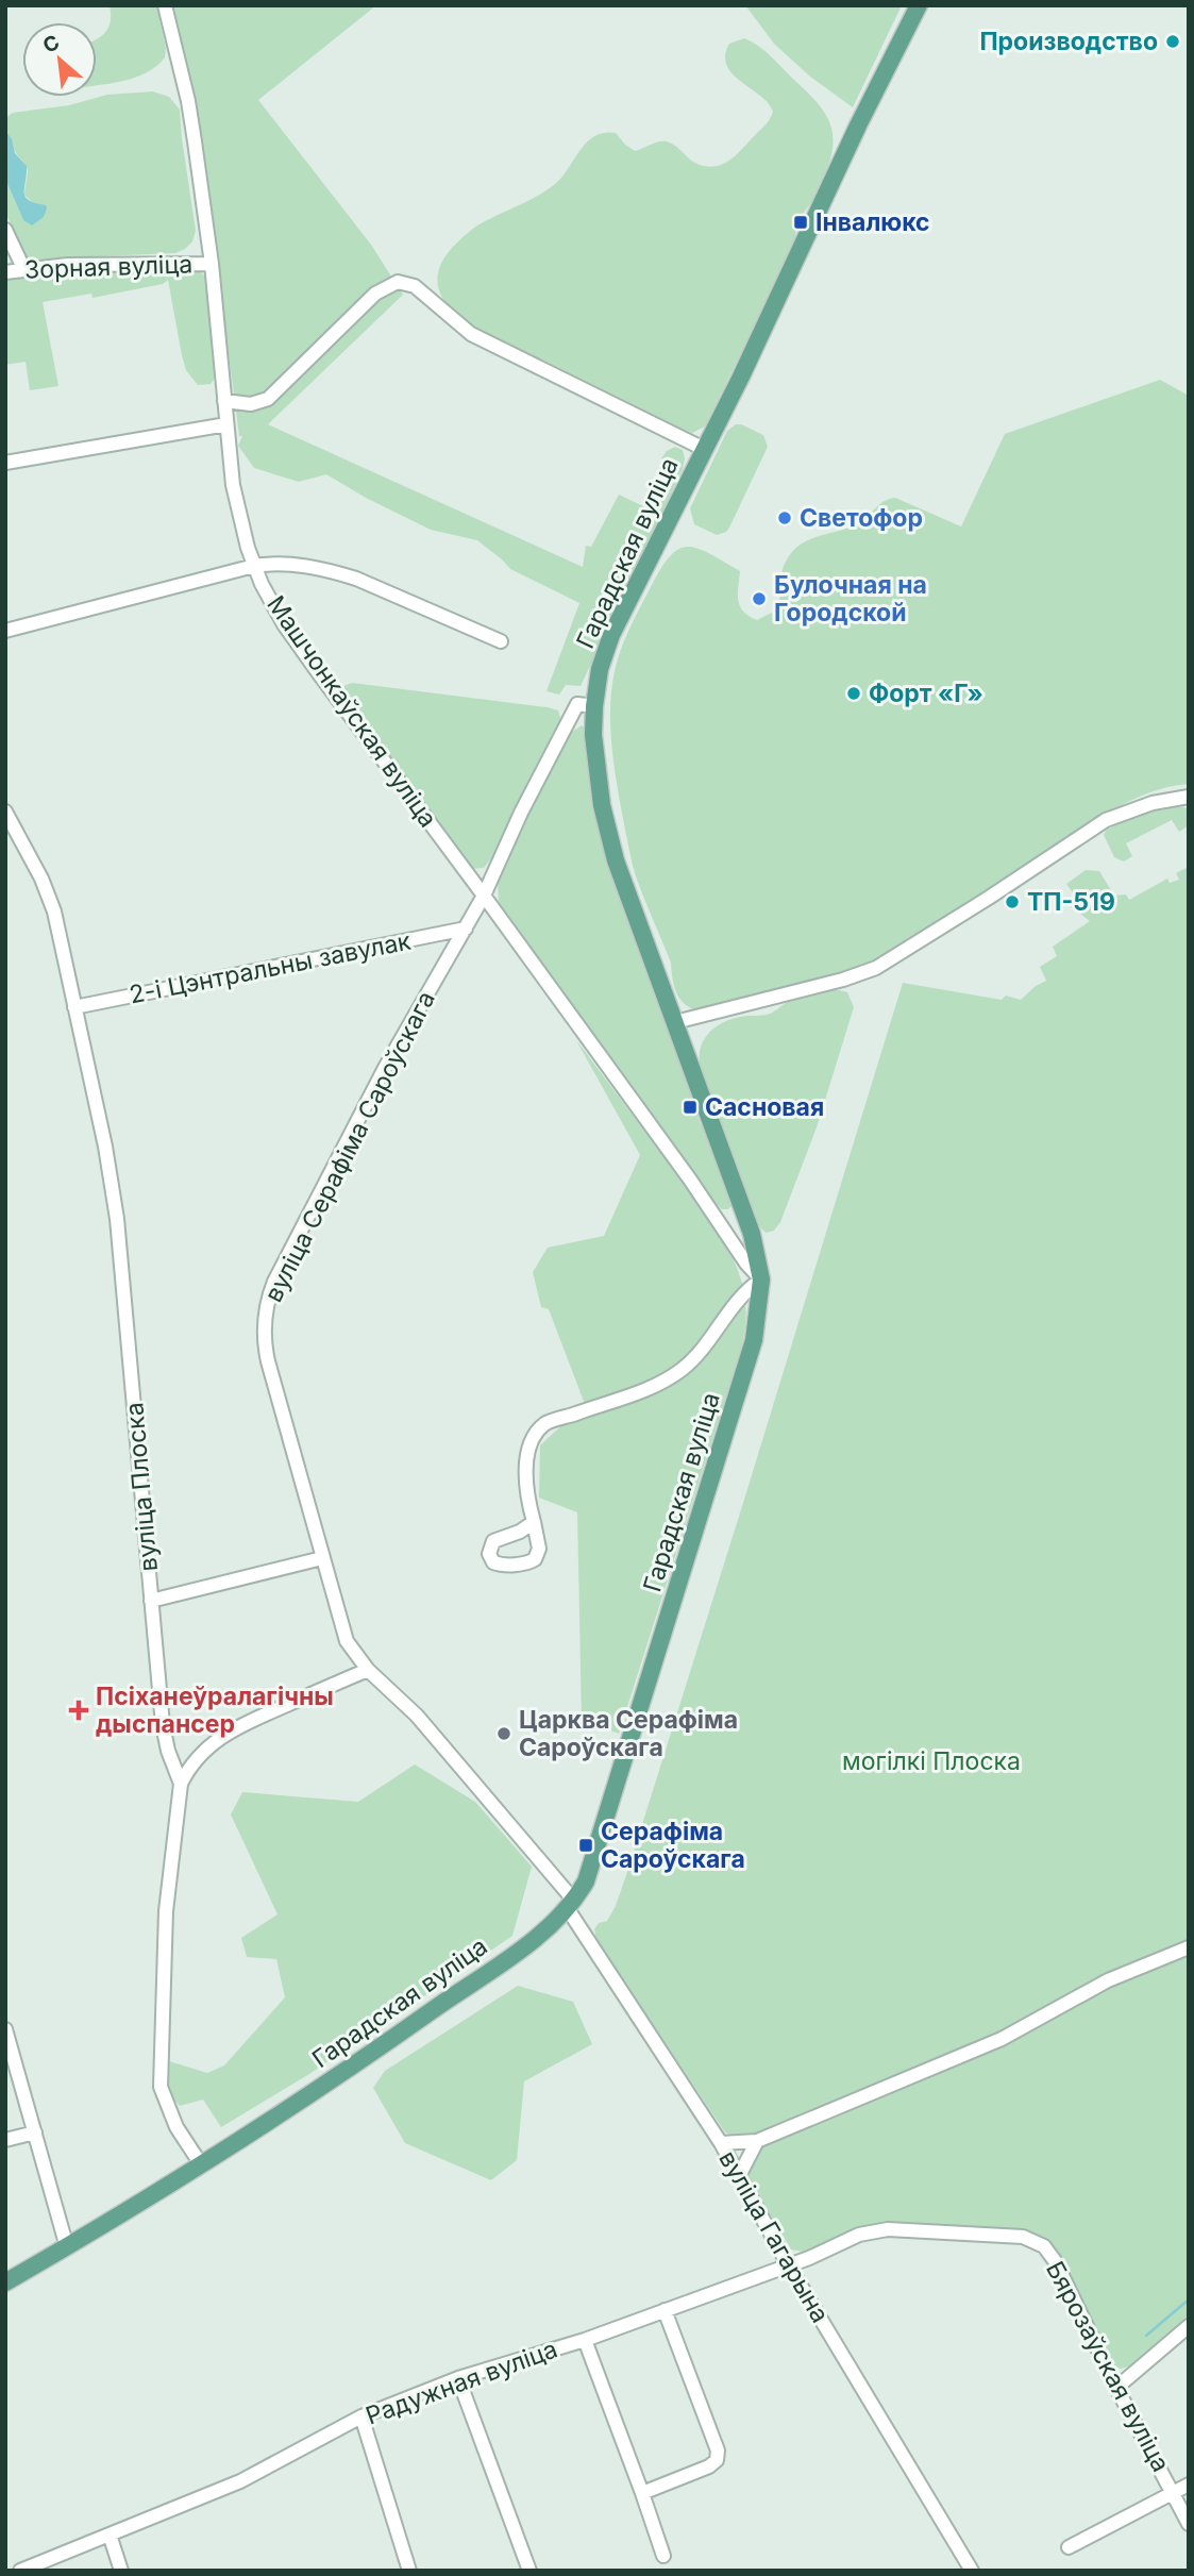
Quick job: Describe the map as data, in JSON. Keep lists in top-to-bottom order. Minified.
{"streets":{"main road":["Гарадская вуліца"],"street":["Зорная вуліца","Машчонкаўская вуліца","2-і Цэнтральны завулак","вуліца Серафіма Сароўскага","вуліца Плоска","вуліца Гагарына","Бярозаўская вуліца","Радужная вуліца"]},"crossings":[["Зорная вуліца","Машчонкаўская вуліца"],["Гарадская вуліца","Машчонкаўская вуліца"],["Гарадская вуліца","вуліца Серафіма Сароўскага"],["Гарадская вуліца","вуліца Плоска"],["Гарадская вуліца","вуліца Гагарына"],["Машчонкаўская вуліца","вуліца Серафіма Сароўскага"],["2-і Цэнтральны завулак","вуліца Серафіма Сароўскага"],["2-і Цэнтральны завулак","вуліца Плоска"],["вуліца Серафіма Сароўскага","вуліца Гагарына"],["вуліца Гагарына","Бярозаўская вуліца"],["вуліца Гагарына","Радужная вуліца"],["Бярозаўская вуліца","Радужная вуліца"]],"parks":["могілкі Плоска"],"places":{"other":["Производство","Светофор","Булочная на Городской","Форт «Г»","ТП-519","Царква Серафіма Сароўскага"],"transit":["Інвалюкс","Сасновая","Серафіма Сароўскага"],"health":["Псіханеўралагічны дыспансер"]},"north":"top left"}
